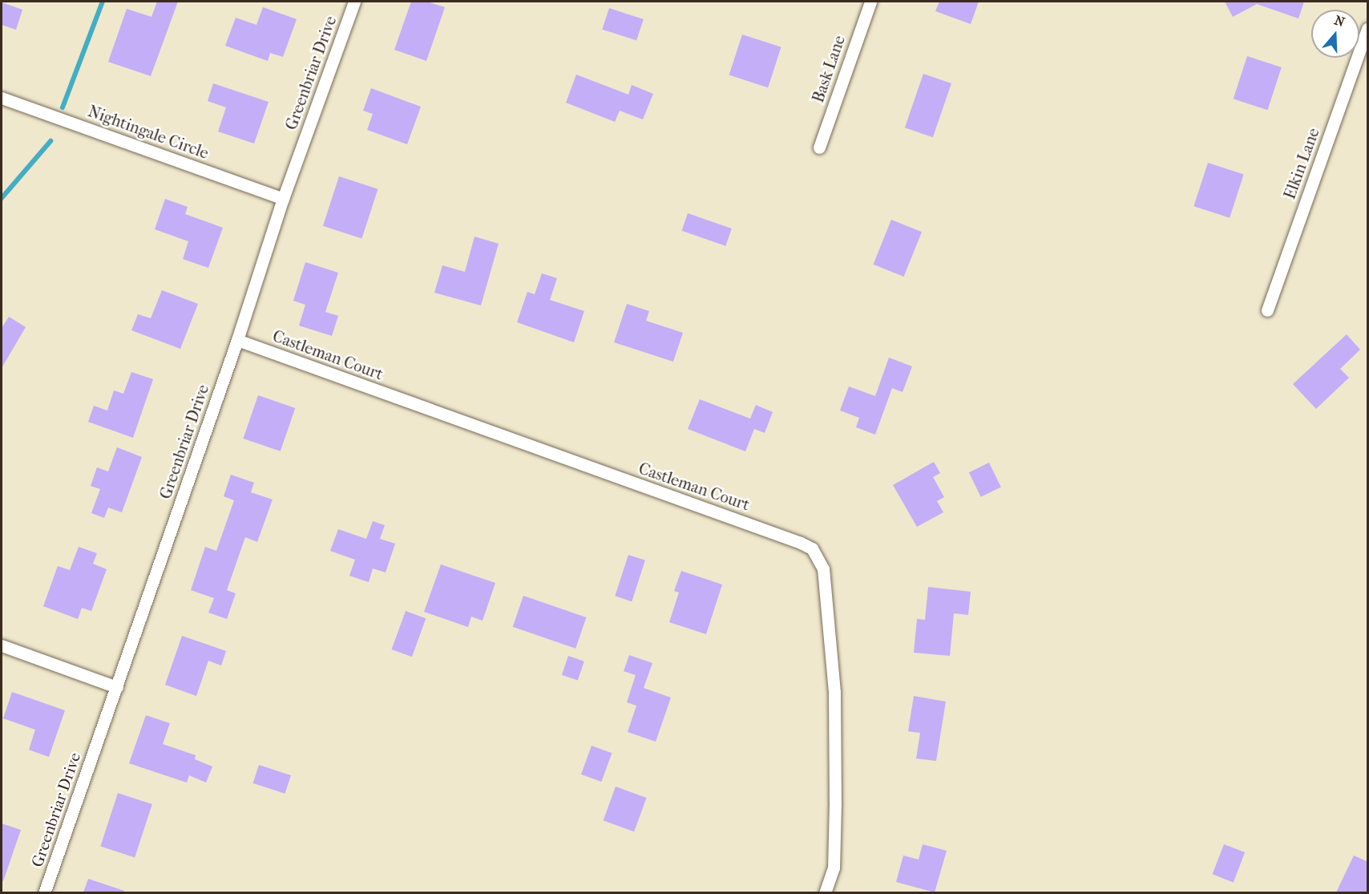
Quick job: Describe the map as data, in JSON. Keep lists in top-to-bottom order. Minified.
{"streets":{"street":["Bask Lane","Greenbriar Drive","Nightingale Circle","Elkin Lane","Castleman Court"]},"crossings":[["Greenbriar Drive","Nightingale Circle"],["Greenbriar Drive","Castleman Court"]],"north":"top"}
